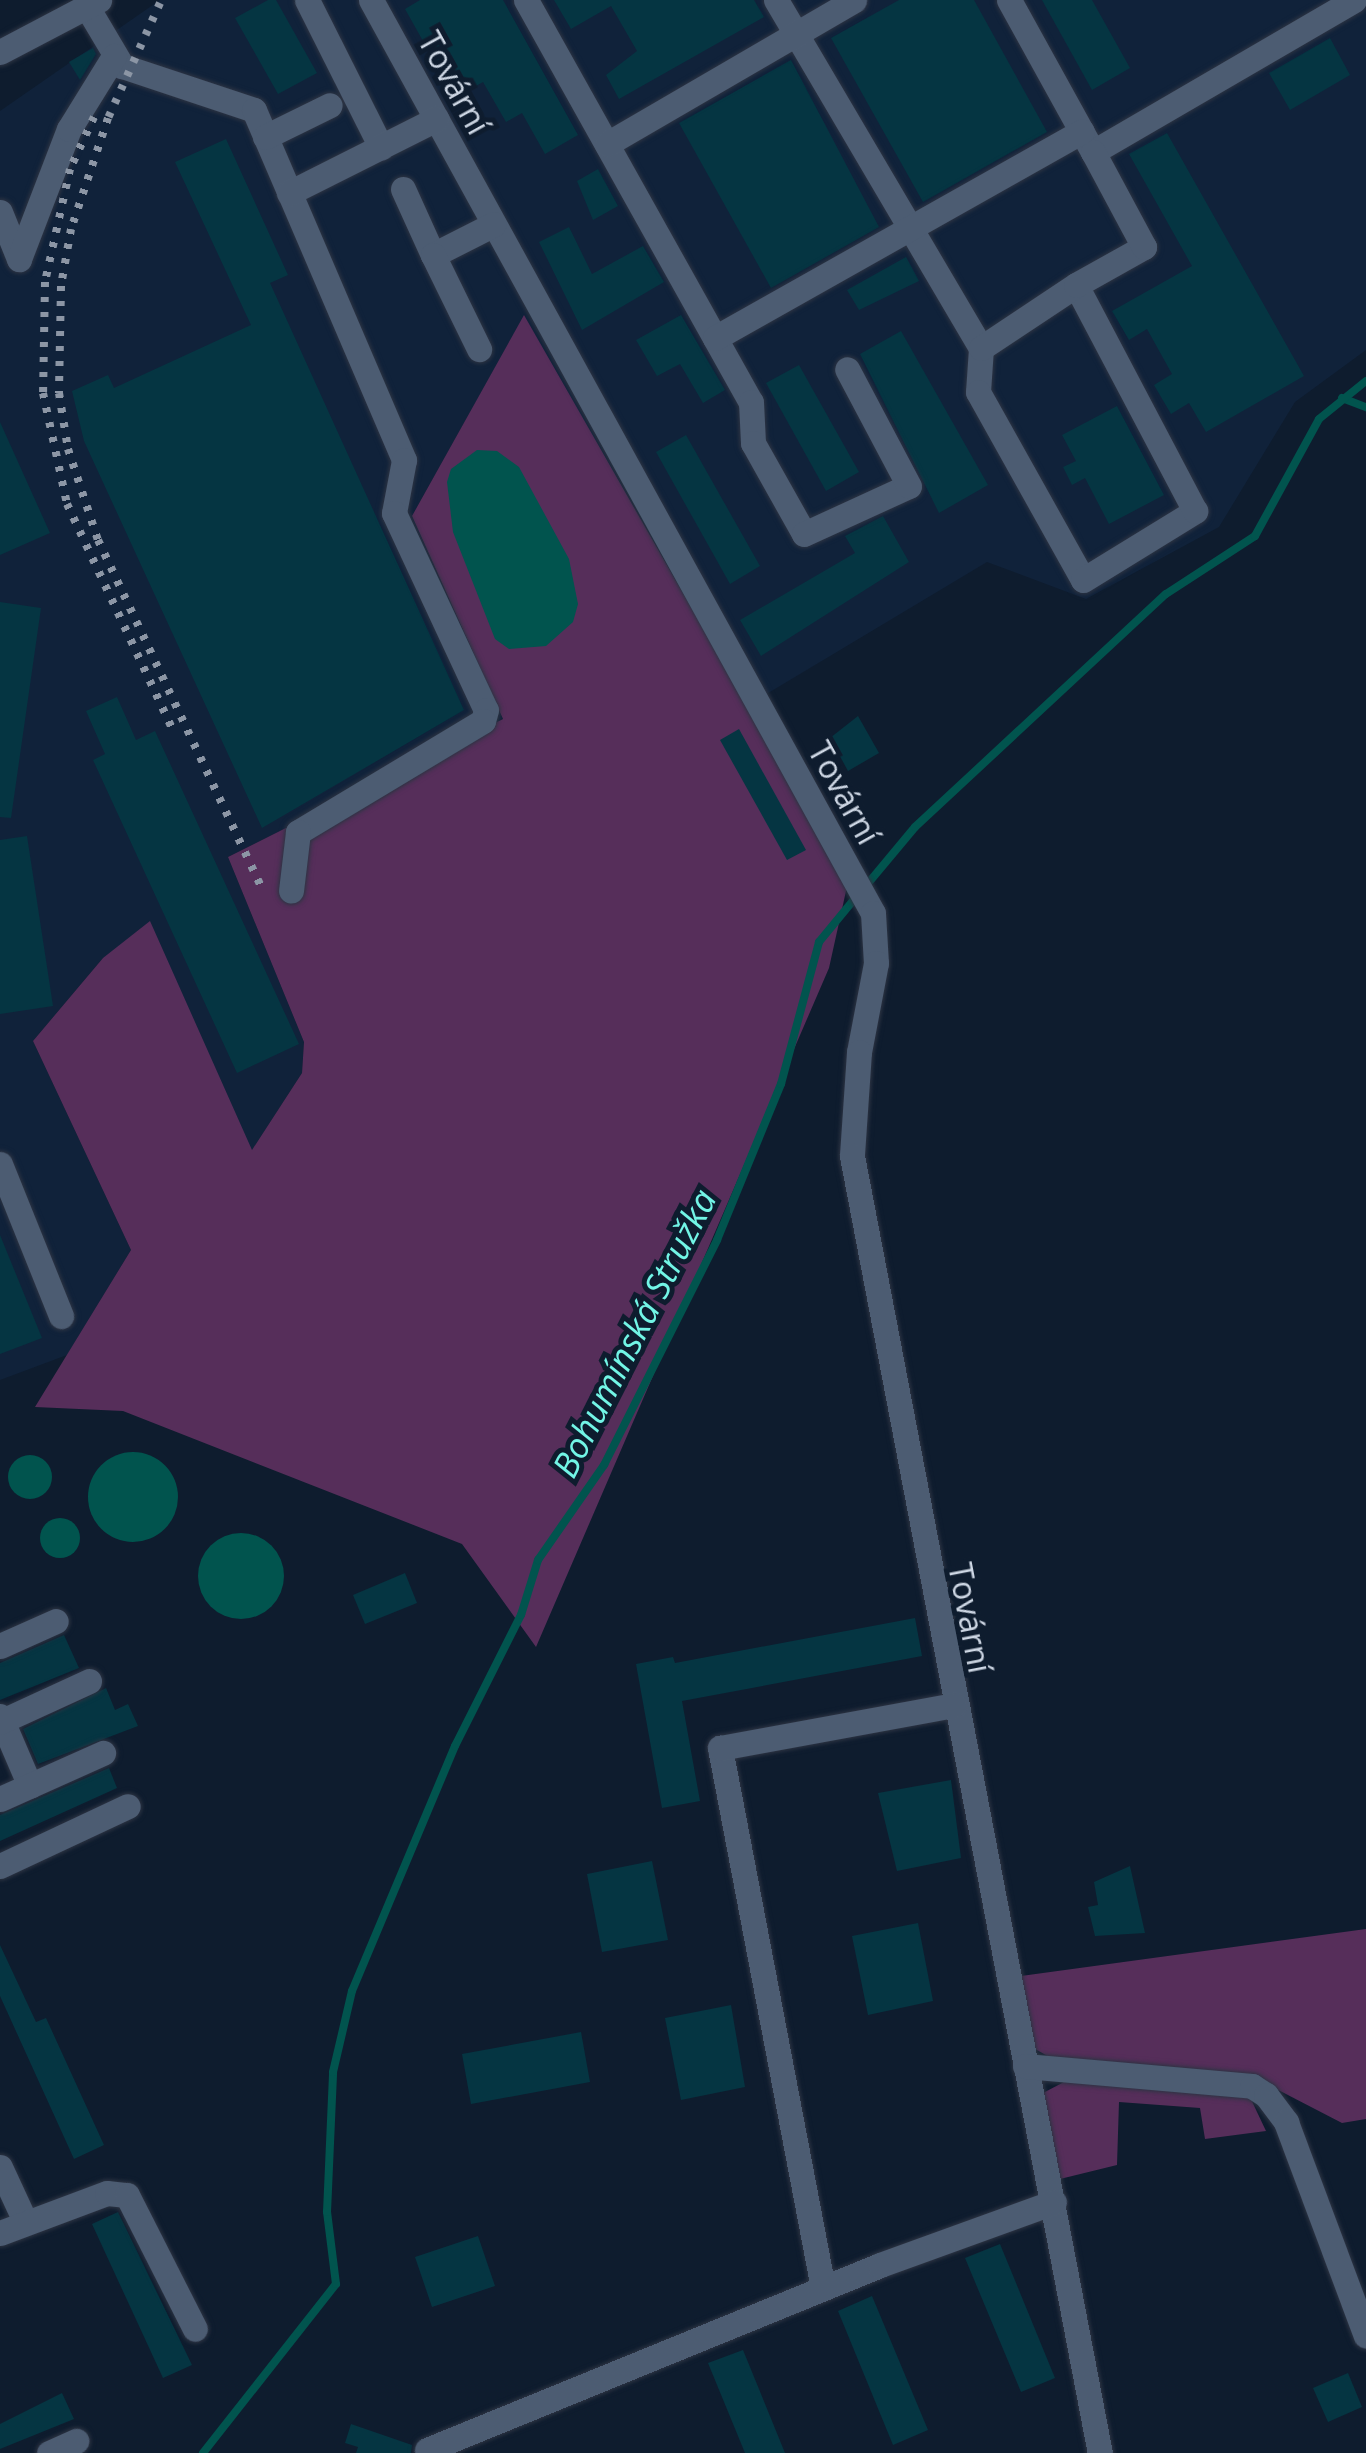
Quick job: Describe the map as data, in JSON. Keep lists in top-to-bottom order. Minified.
{"streets":{"street":["Tovární"]},"water":["Bohumínská Stružka"]}
